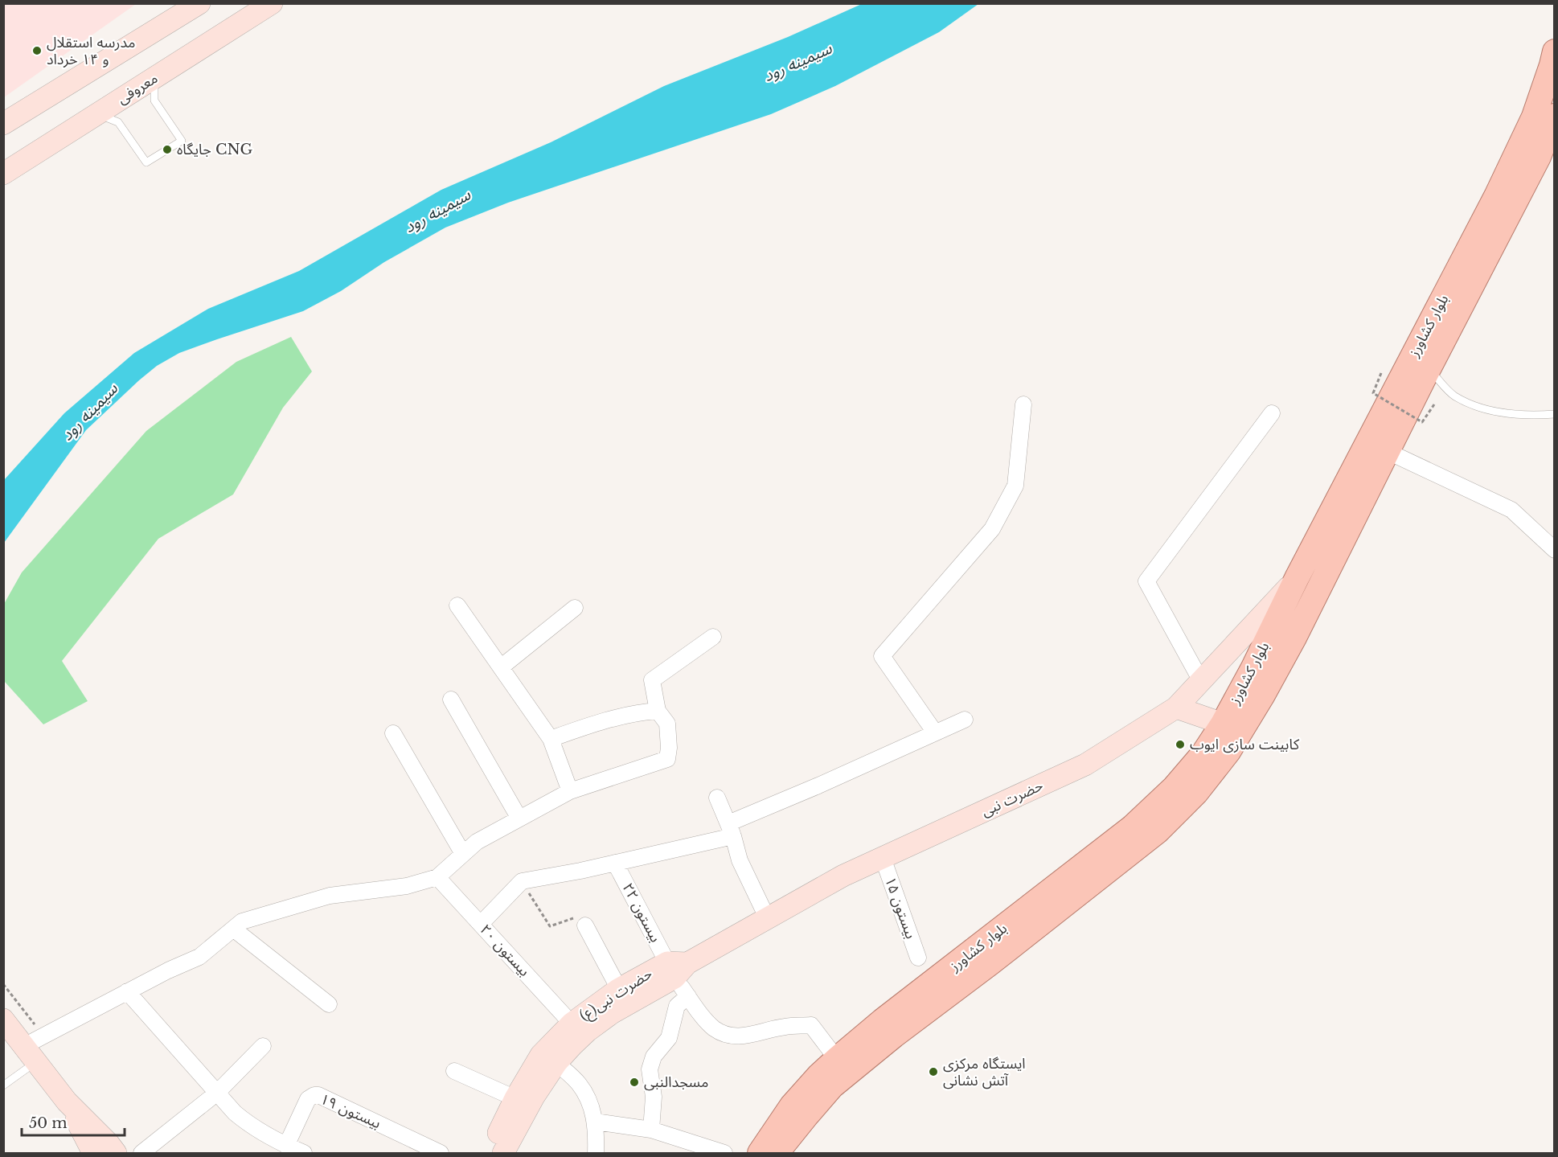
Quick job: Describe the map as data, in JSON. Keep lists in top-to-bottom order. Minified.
{"streets":{"main road":["بلوار کشاورز"],"street":["معروفی","حضرت نبی","بیستون ۱۵","بیستون ۲۲","بیستون ۲۰","حضرت نبی(ع)","بیستون ۱۹"]},"crossings":[["بلوار کشاورز","حضرت نبی"],["بلوار کشاورز","بیستون ۲۲"],["حضرت نبی","بیستون ۱۵"],["حضرت نبی","بیستون ۲۲"],["حضرت نبی","حضرت نبی(ع)"],["بیستون ۲۲","حضرت نبی(ع)"],["بیستون ۲۰","حضرت نبی(ع)"]],"water":["سیمینه رود"],"places":["مدرسه استقلال و ۱۴ خرداد","جایگاه CNG","کابینت سازی ایوب","ایستگاه مرکزی آتش نشانی","مسجدالنبی"],"scale_bar":"50 m"}
